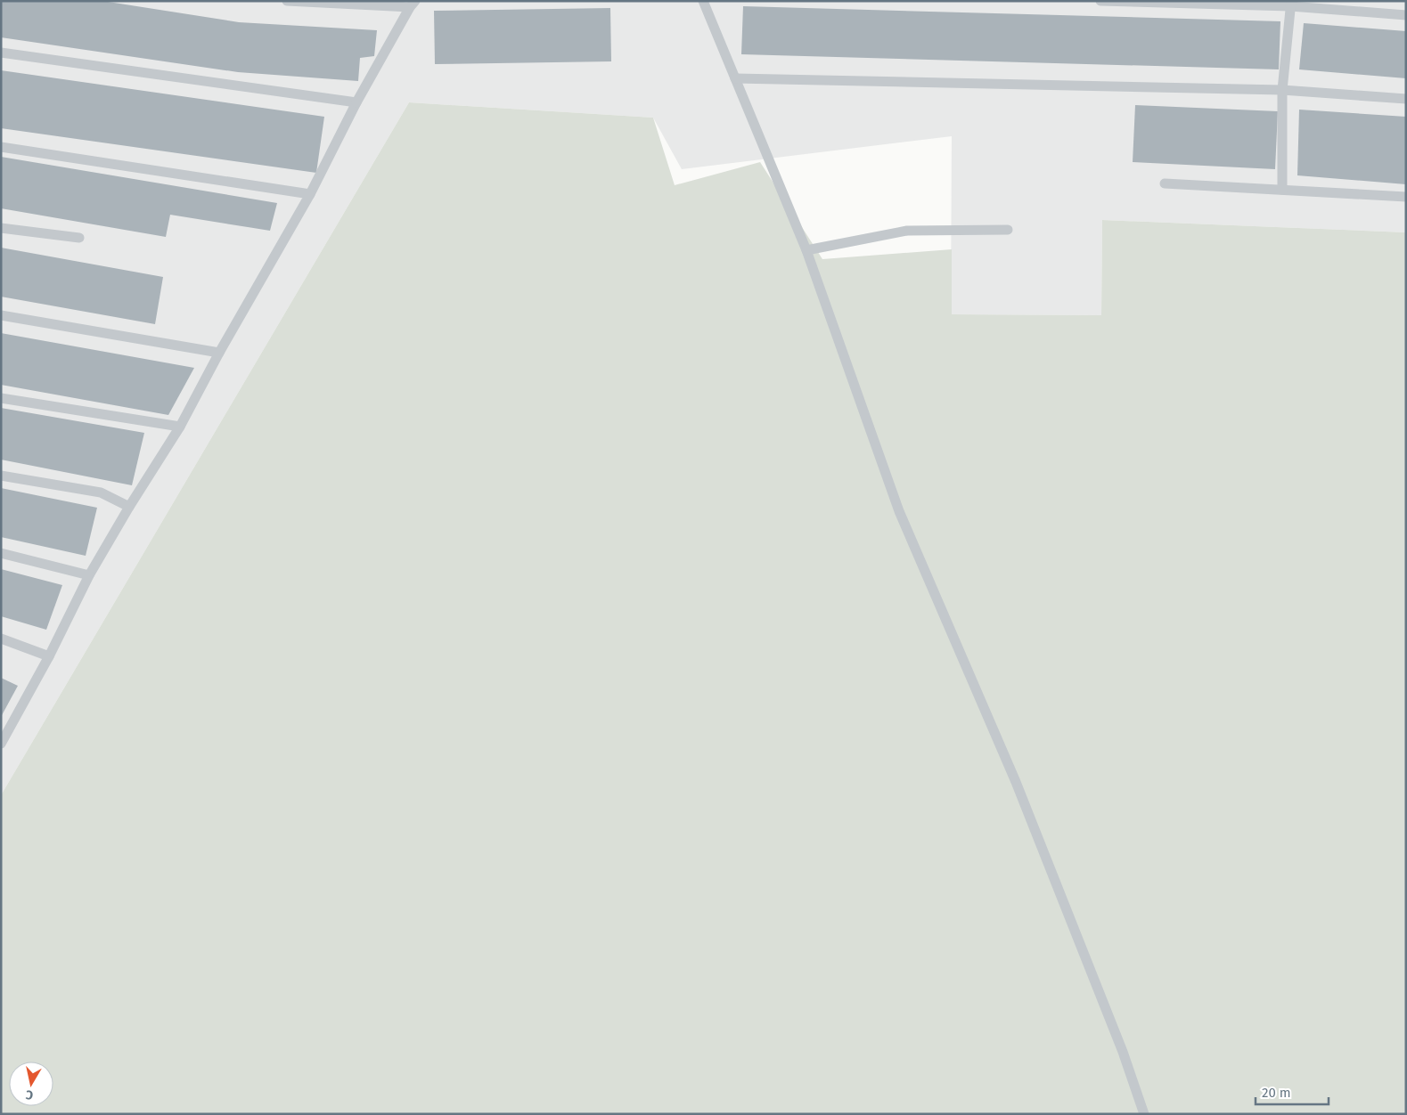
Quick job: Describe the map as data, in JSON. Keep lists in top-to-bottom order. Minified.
{"scale_bar":"20 m","north":"bottom"}
